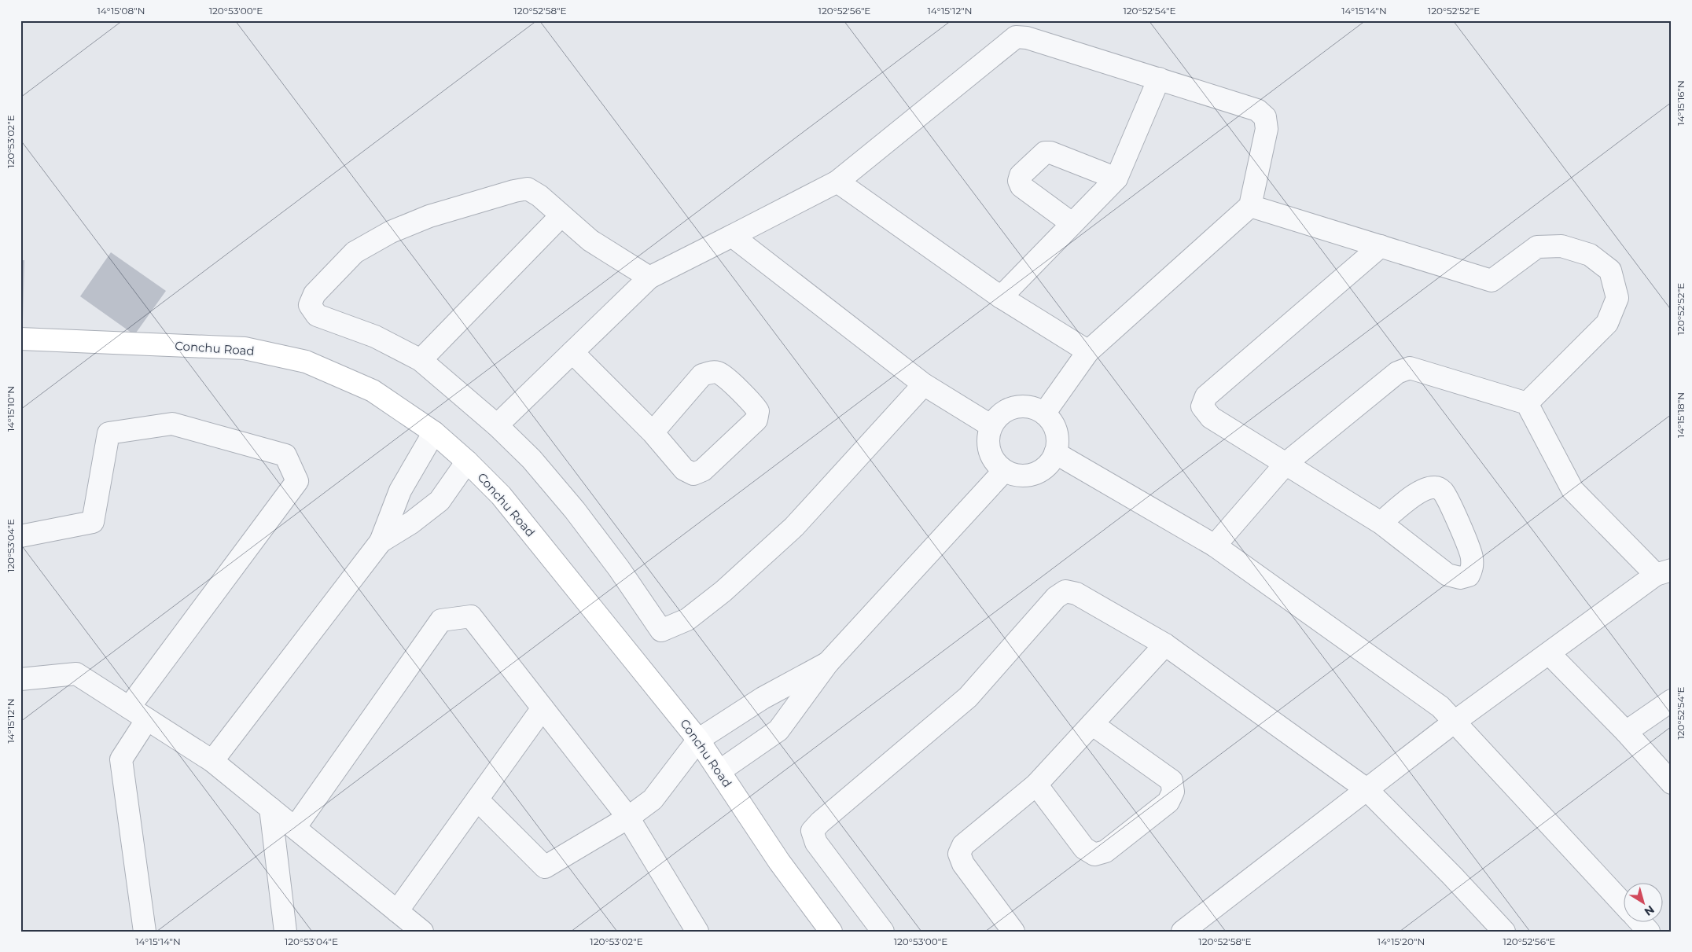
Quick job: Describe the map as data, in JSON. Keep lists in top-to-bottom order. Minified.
{"streets":{"main road":["Conchu Road"]},"north":"bottom right","coordinates":["14°15'08\"N","120°53'00\"E","120°52'58\"E","120°52'56\"E","14°15'12\"N","120°52'54\"E","14°15'14\"N","120°52'52\"E","14°15'16\"N","120°53'02\"E","14°15'10\"N","14°15'18\"N","120°53'04\"E","14°15'20\"N"]}
